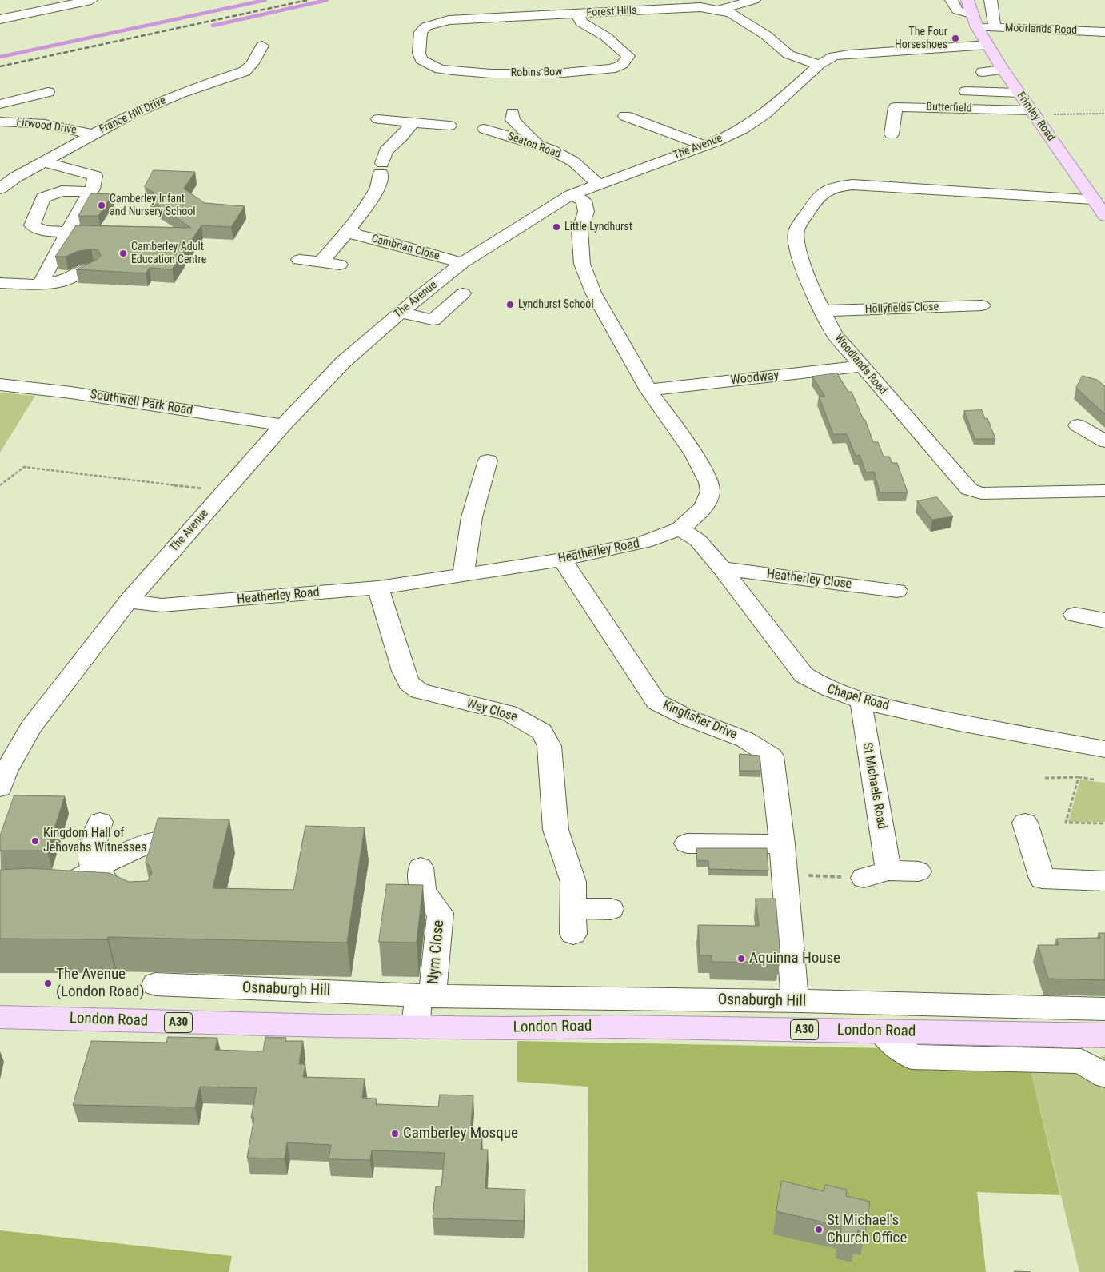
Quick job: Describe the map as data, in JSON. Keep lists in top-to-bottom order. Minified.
{"streets":{"main road":["Frimley Road","London Road","A30"],"street":["Forest Hills","Moorlands Road","Robins Bow","Butterfield","France Hill Drive","Firwood Drive","Seaton Road","The Avenue","Cambrian Close","Hollyfields Close","Woodlands Road","Woodway","Southwell Park Road","Heatherley Road","Heatherley Close","Chapel Road","Wey Close","Kingfisher Drive","St Michaels Road","Nym Close","Osnaburgh Hill"]},"crossings":[["Forest Hills","Robins Bow"],["Forest Hills","The Avenue"],["Moorlands Road","Frimley Road"],["Butterfield","Frimley Road"],["France Hill Drive","Firwood Drive"],["Frimley Road","The Avenue"],["Frimley Road","Woodlands Road"],["Seaton Road","The Avenue"],["The Avenue","Cambrian Close"],["The Avenue","Southwell Park Road"],["The Avenue","Heatherley Road"],["Hollyfields Close","Woodlands Road"],["Woodlands Road","Woodway"],["Woodway","Heatherley Road"],["Heatherley Road","Chapel Road"],["Heatherley Road","Wey Close"],["Heatherley Road","Kingfisher Drive"],["Heatherley Close","Chapel Road"],["Chapel Road","St Michaels Road"],["Kingfisher Drive","Osnaburgh Hill"],["Nym Close","Osnaburgh Hill"]],"places":["The Four Horseshoes","Camberley Infant and Nursery School","Little Lyndhurst","Camberley Adult Education Centre","Lyndhurst School","Kingdom Hall of Jehovahs Witnesses","Aquinna House","The Avenue (London Road)","Camberley Mosque","St Michael's Church Office"]}
